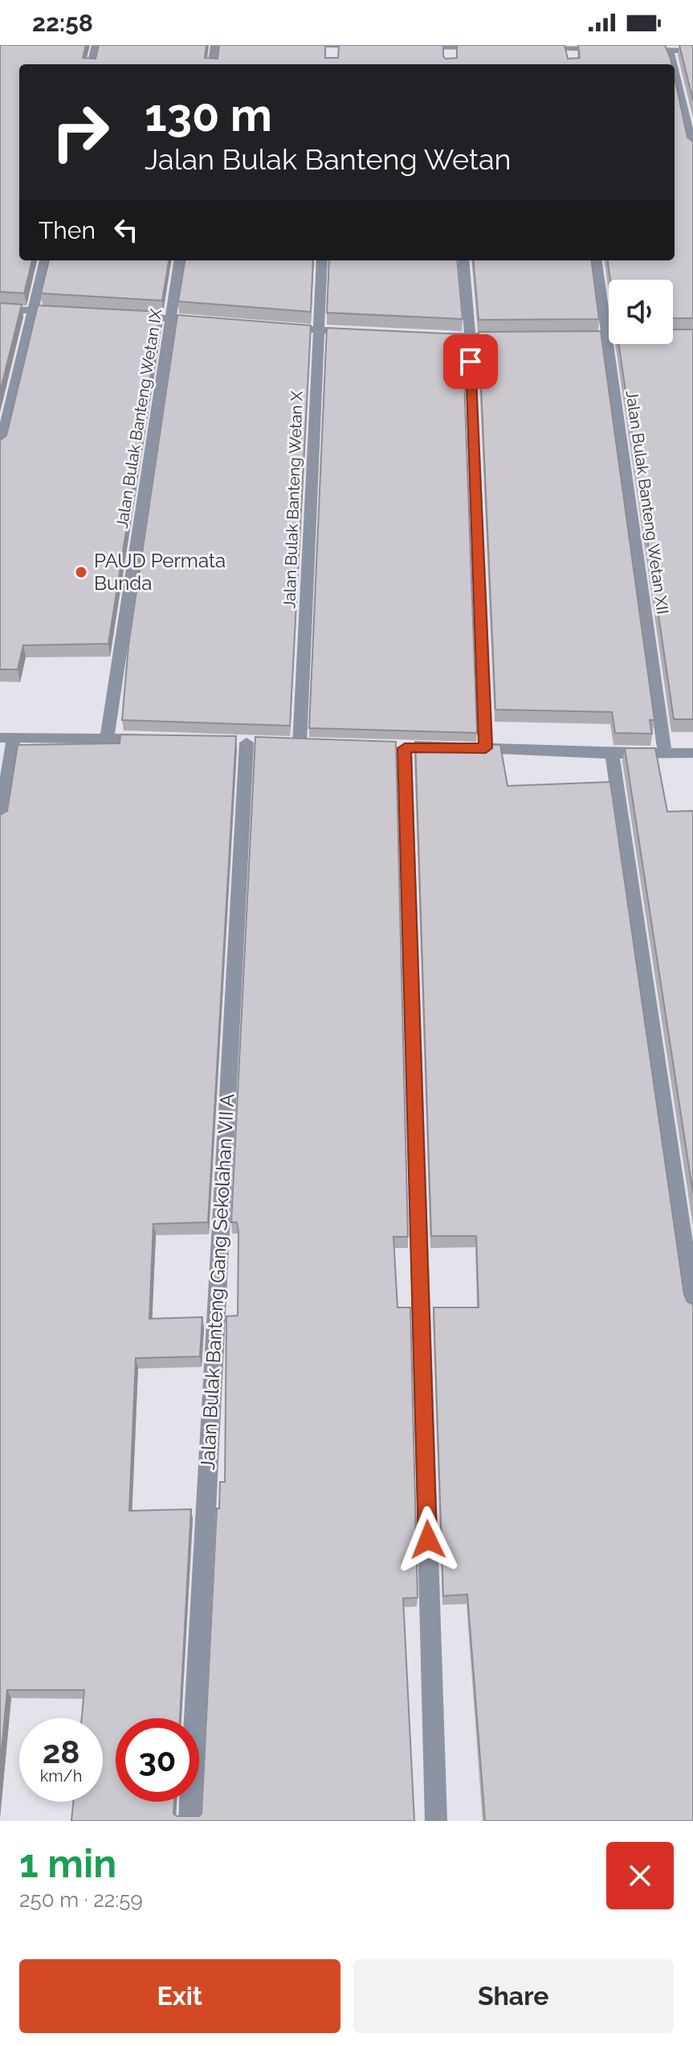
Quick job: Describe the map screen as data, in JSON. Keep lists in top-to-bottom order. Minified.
{"streets":{"street":["Jalan Bulak Banteng Wetan IX","Jalan Bulak Banteng Wetan X","Jalan Bulak Banteng Wetan XII","Jalan Bulak Banteng Gang Sekolahan VII A"]},"places":["PAUD Permata Bunda"],"page":{"status":"22:58","turn":["130 m","Jalan Bulak Banteng Wetan"],"then":"Then","speed":"28 km/h","limit":"30","heading":["1 min","250 m · 22:59"],"buttons":["Exit","Share"]}}
